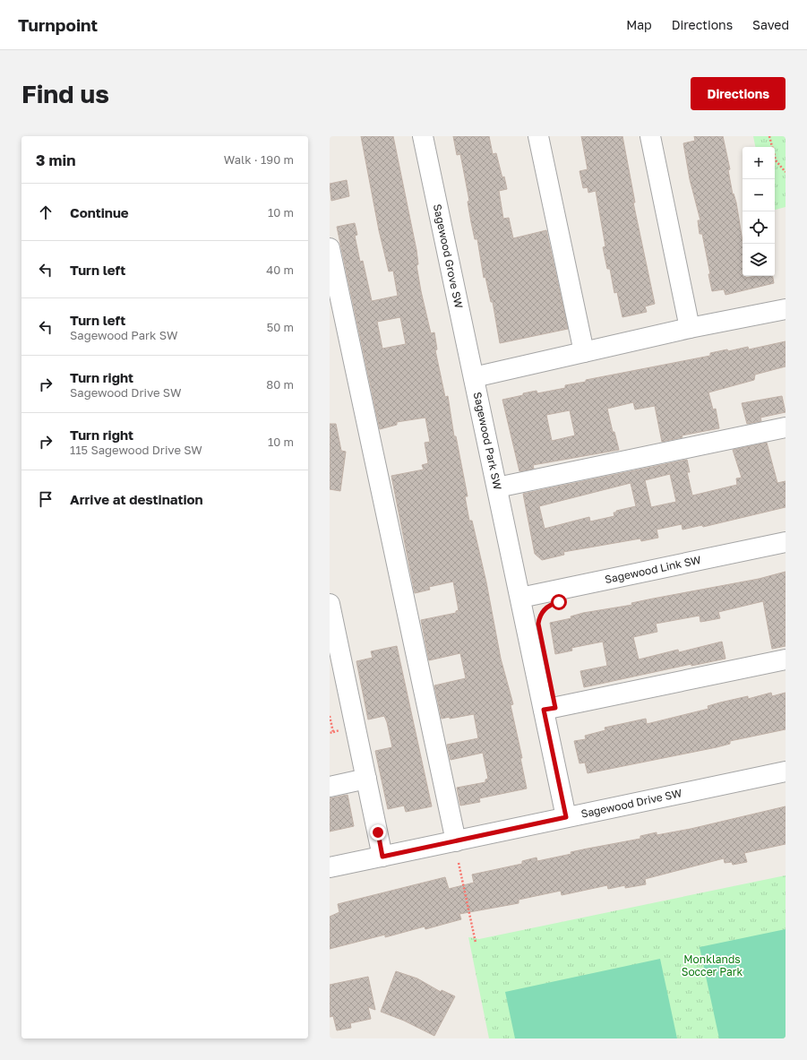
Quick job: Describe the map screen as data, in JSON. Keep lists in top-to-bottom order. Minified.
{"streets":{"street":["Sagewood Grove SW","Sagewood Park SW","Sagewood Link SW","Sagewood Drive SW"]},"crossings":[["Sagewood Grove SW","Sagewood Park SW"],["Sagewood Park SW","Sagewood Link SW"],["Sagewood Park SW","Sagewood Drive SW"]],"parks":["Monklands Soccer Park"],"page":{"header":"Turnpoint","nav":["Map","Directions","Saved"],"buttons":"Directions","title":"Find us","heading":["3 min","Walk · 190 m"],"map_buttons":["+","−"],"list":[["Continue","10 m"],["Turn left","40 m"],["Turn left","Sagewood Park SW","50 m"],["Turn right","Sagewood Drive SW","80 m"],["Turn right","115 Sagewood Drive SW","10 m"],"Arrive at destination"]}}
